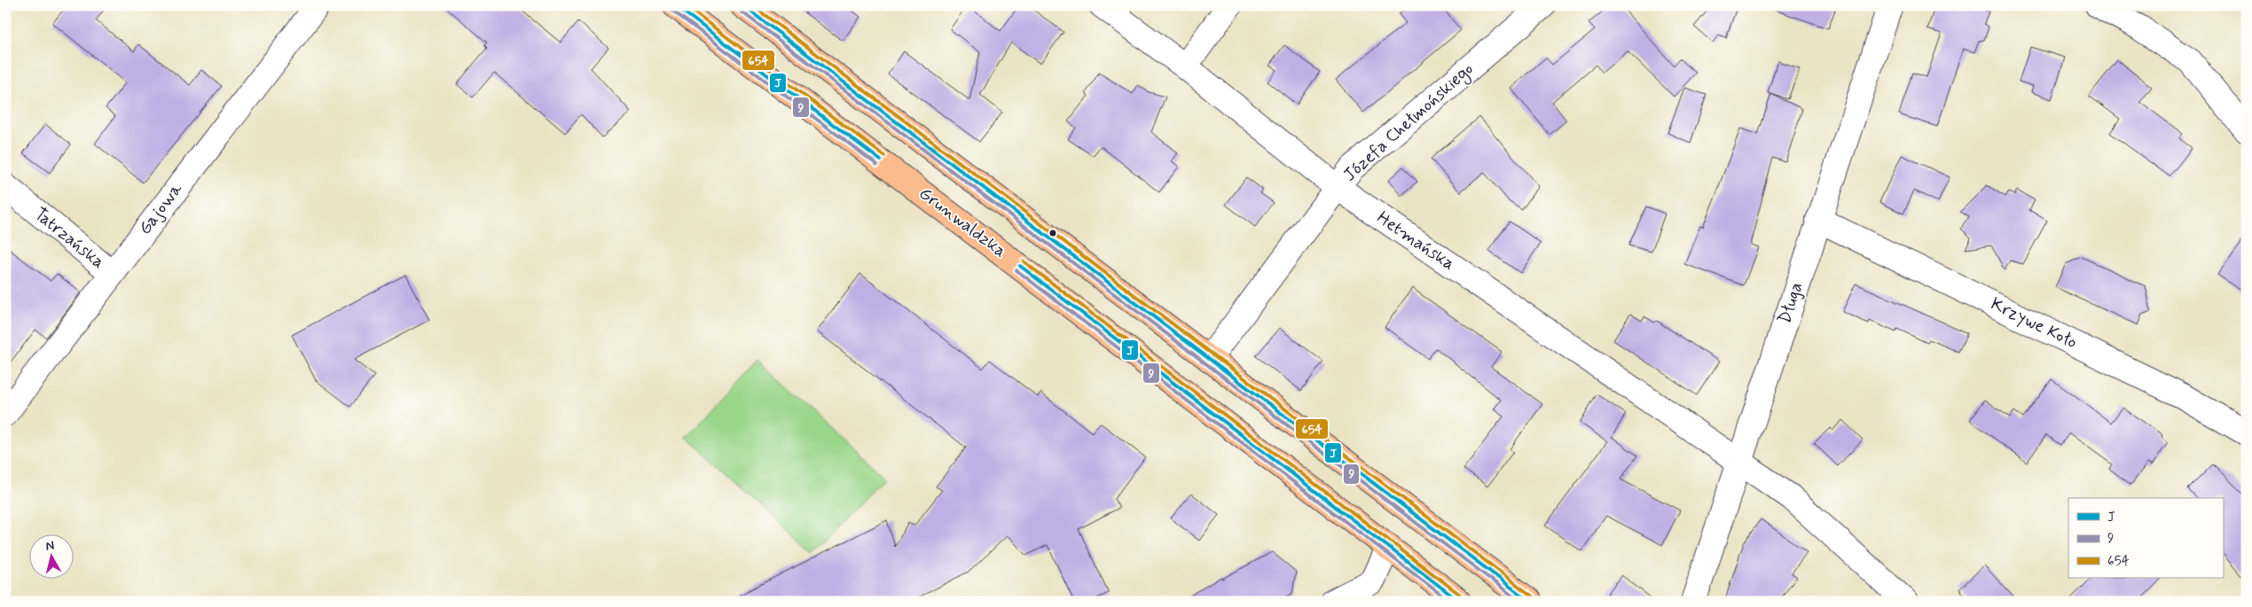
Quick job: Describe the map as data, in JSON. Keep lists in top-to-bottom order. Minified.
{"streets":{"main road":["Grunwaldzka"],"street":["Józefa Chełmońskiego","Gajowa","Tatrzańska","Hetmańska","Długa","Krzywe Koło"]},"crossings":[["Józefa Chełmońskiego","Hetmańska"],["Gajowa","Tatrzańska"],["Hetmańska","Długa"],["Długa","Krzywe Koło"]],"lines":["transit line J","transit line 654","transit line 9"],"legend":["J","9","654"],"north":"top"}
